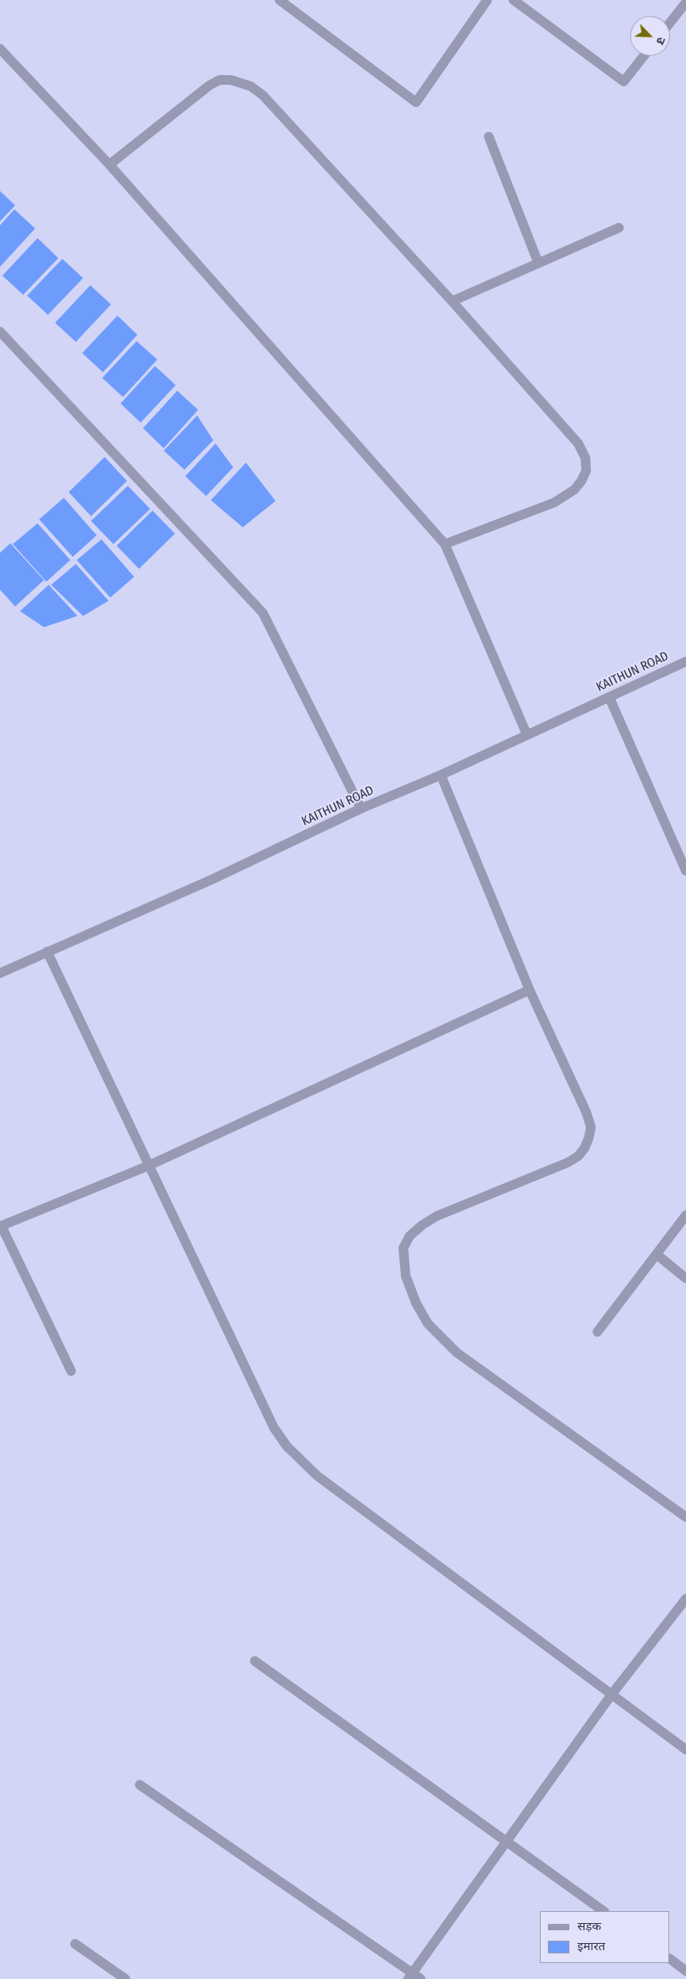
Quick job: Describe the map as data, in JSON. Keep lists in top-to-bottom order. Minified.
{"streets":{"street":["KAITHUN ROAD"]},"legend":["सड़क","इमारत"],"north":"bottom right"}
